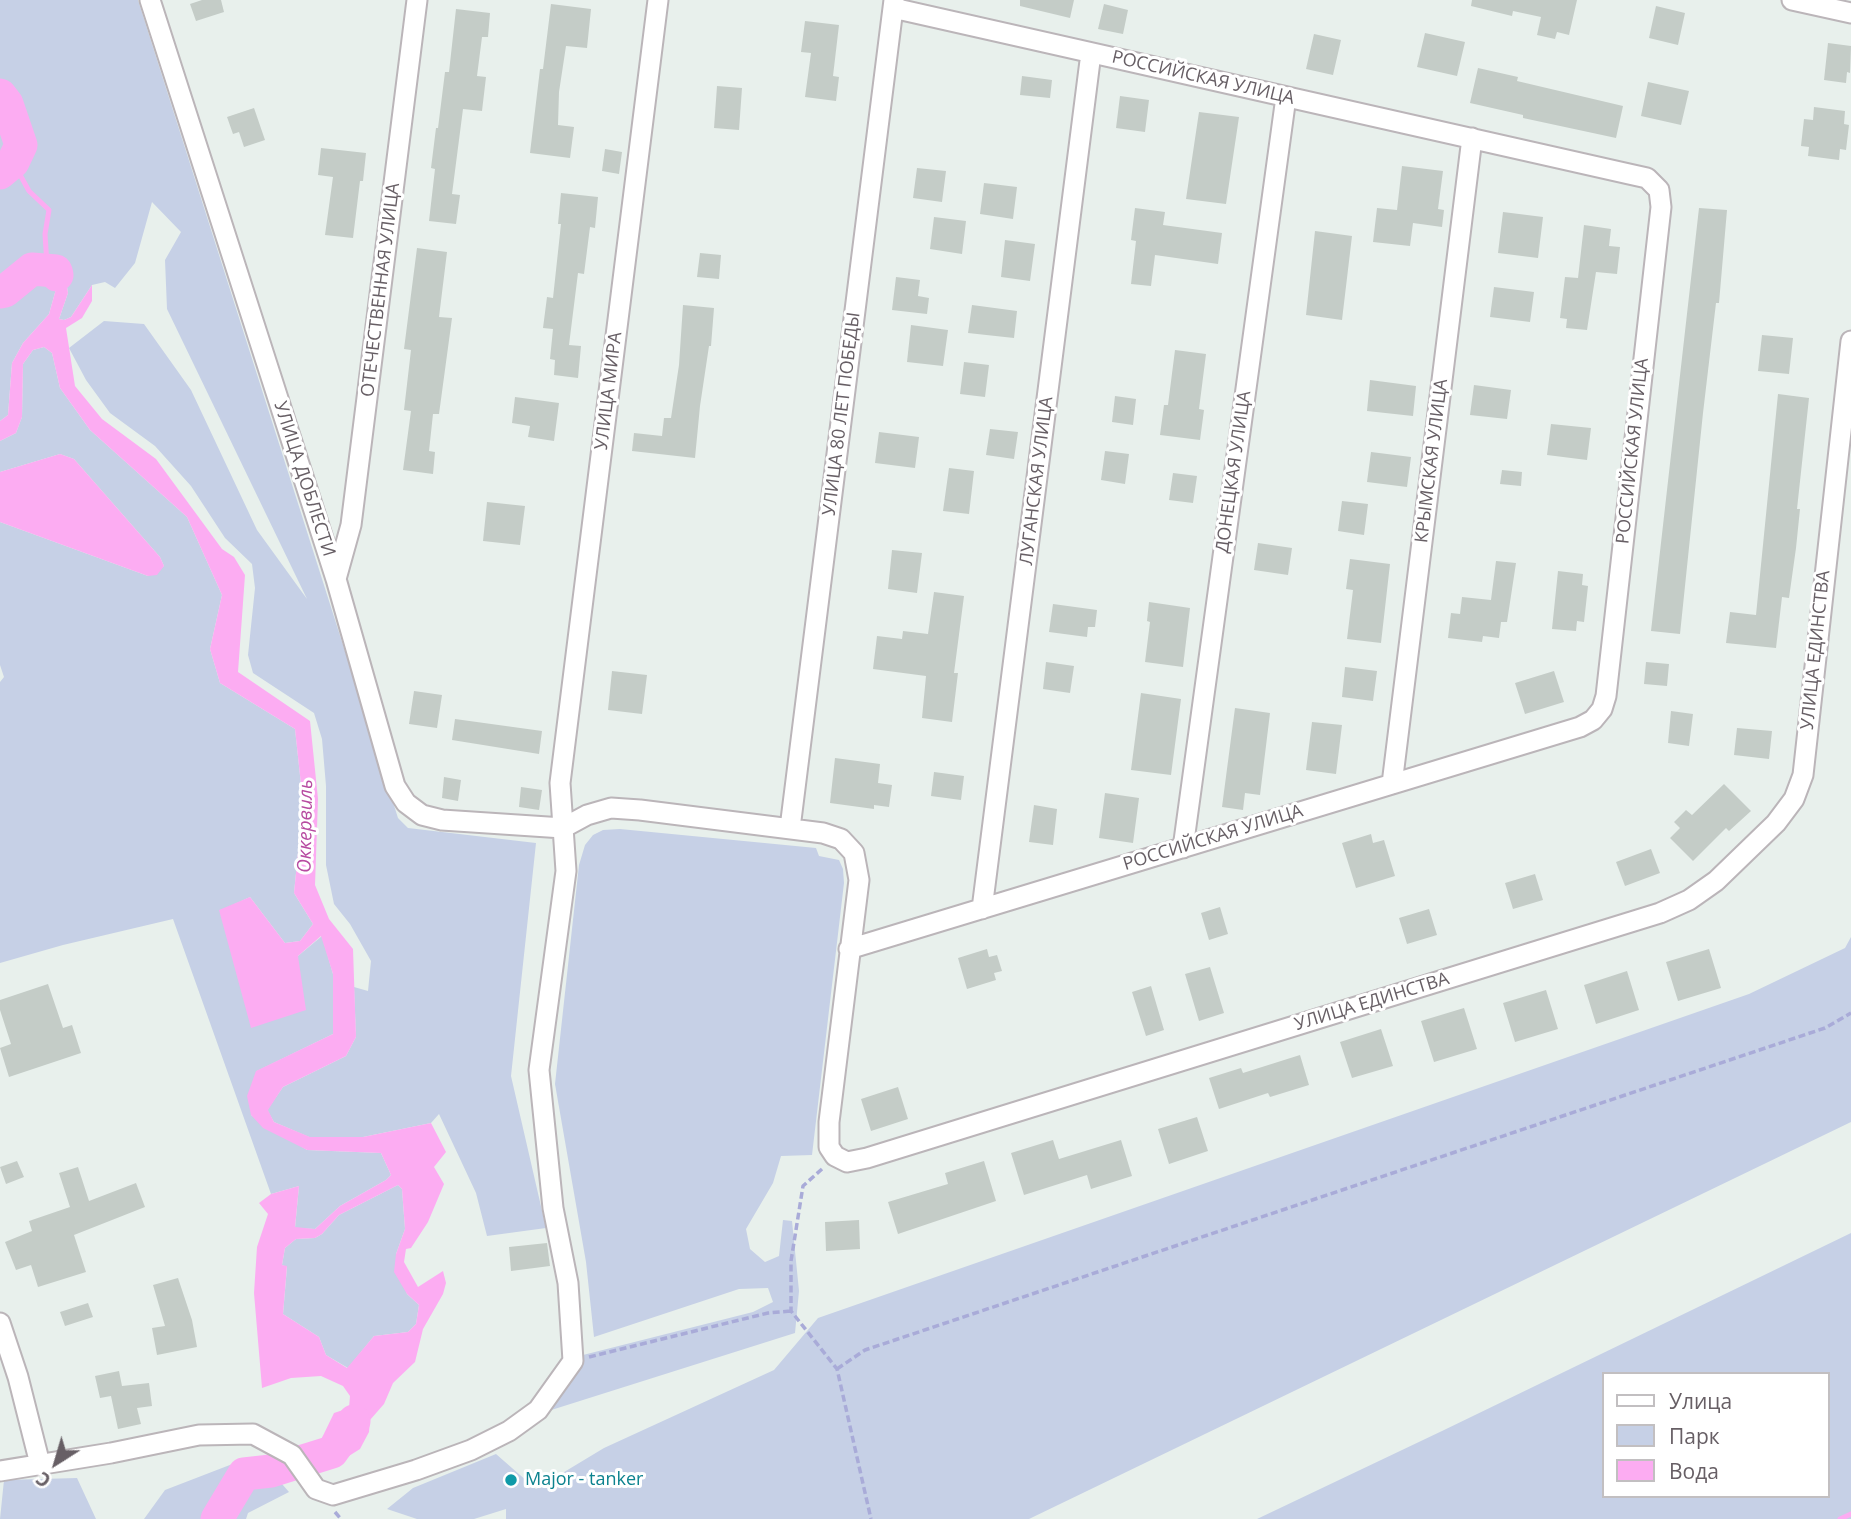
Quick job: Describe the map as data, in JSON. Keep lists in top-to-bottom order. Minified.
{"streets":{"street":["РОССИЙСКАЯ УЛИЦА","ОТЕЧЕСТВЕННАЯ УЛИЦА","УЛИЦА МИРА","УЛИЦА 80 ЛЕТ ПОБЕДЫ","КРЫМСКАЯ УЛИЦА","ДОНЕЦКАЯ УЛИЦА","УЛИЦА ДОБЛЕСТИ","ЛУГАНСКАЯ УЛИЦА","УЛИЦА ЕДИНСТВА"]},"crossings":[["РОССИЙСКАЯ УЛИЦА","УЛИЦА 80 ЛЕТ ПОБЕДЫ"],["РОССИЙСКАЯ УЛИЦА","КРЫМСКАЯ УЛИЦА"],["РОССИЙСКАЯ УЛИЦА","ДОНЕЦКАЯ УЛИЦА"],["РОССИЙСКАЯ УЛИЦА","ЛУГАНСКАЯ УЛИЦА"],["ОТЕЧЕСТВЕННАЯ УЛИЦА","УЛИЦА ДОБЛЕСТИ"],["УЛИЦА МИРА","УЛИЦА ДОБЛЕСТИ"]],"water":["Оккервиль"],"places":["Major - tanker"],"legend":["Улица","Парк","Вода"],"north":"bottom left"}
